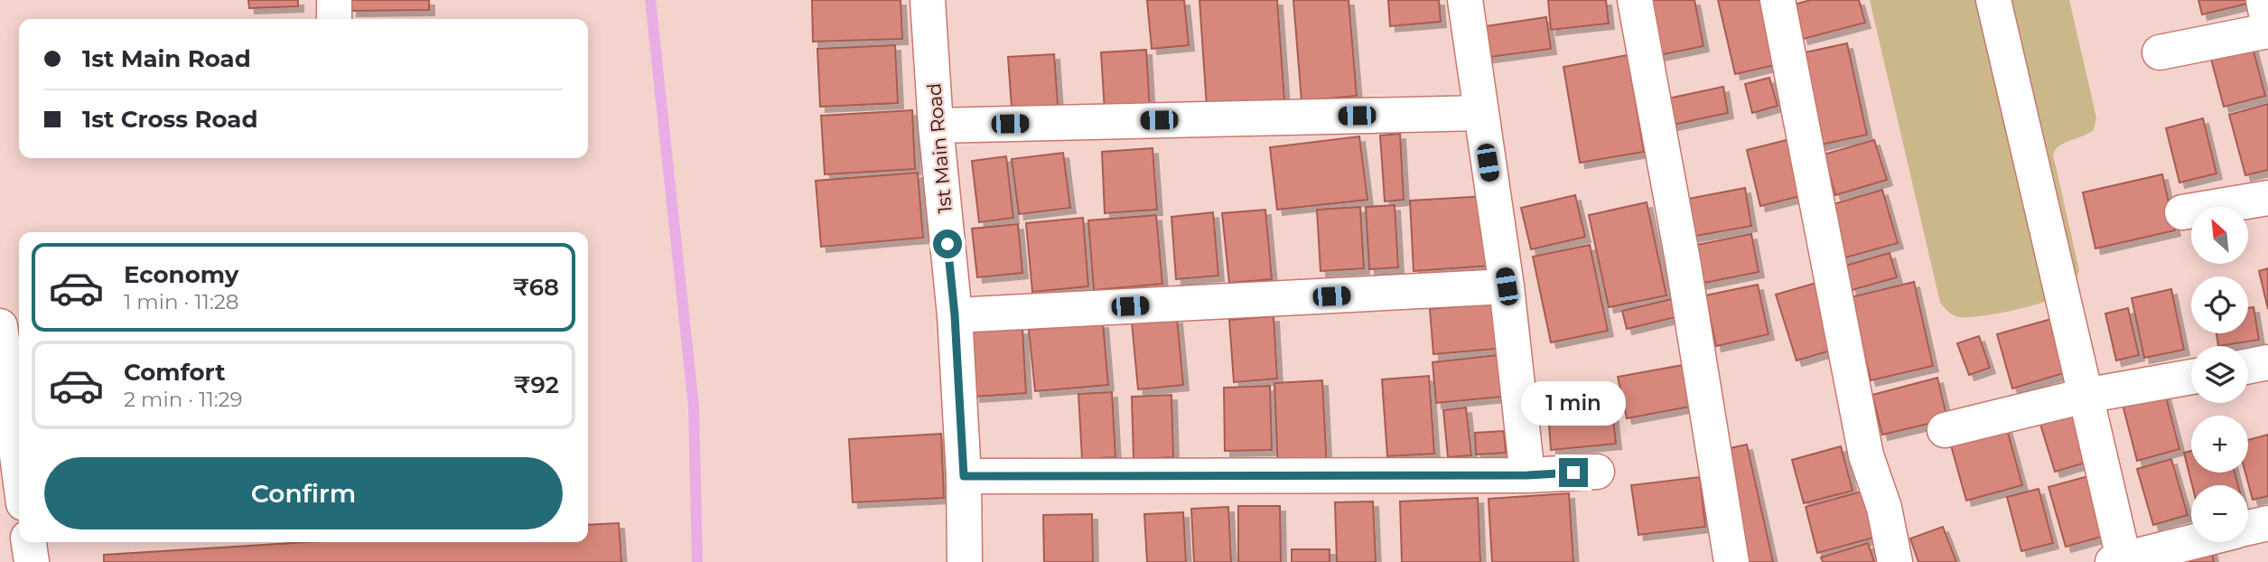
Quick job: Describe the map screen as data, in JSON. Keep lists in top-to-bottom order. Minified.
{"streets":{"street":["1st Main Road"]},"north":"top left","page":{"banner":["1st Main Road","1st Cross Road"],"map_buttons":["+","−"],"list":[{"name":"Economy","note":"1 min · 11:28","value":"₹68"},{"name":"Comfort","note":"2 min · 11:29","value":"₹92"}],"bubble":"1 min","buttons":"Confirm"}}
